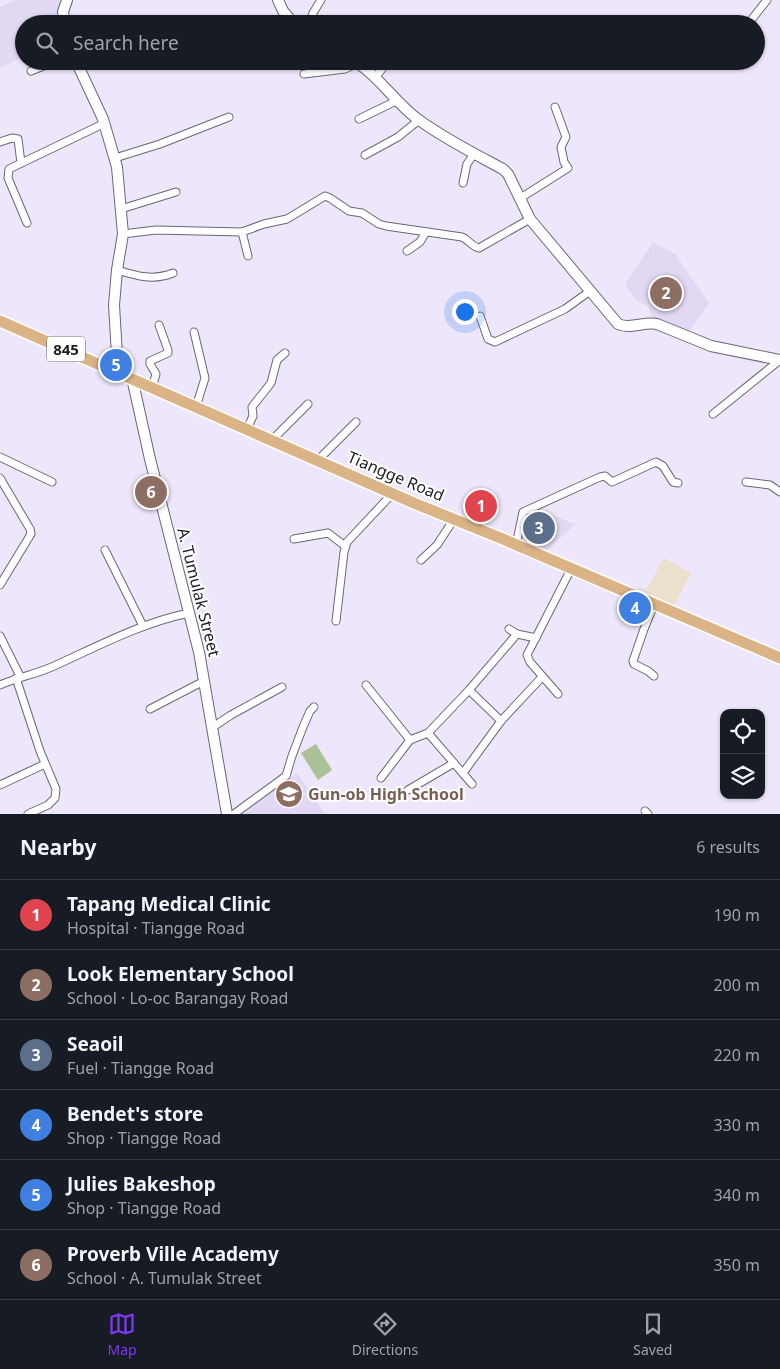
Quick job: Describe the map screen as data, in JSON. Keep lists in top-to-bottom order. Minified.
{"streets":{"main road":["845","Tiangge Road"],"street":["A. Tumulak Street"]},"crossings":[["Tiangge Road","A. Tumulak Street"]],"places":{"school or university":["Gun-ob High School"]},"page":{"search":"Search here","pins":["2","5","6","1","3","4"],"heading":["Nearby","6 results"],"list":[{"mark":"1","name":"Tapang Medical Clinic","note":"Hospital · Tiangge Road","value":"190 m"},{"mark":"2","name":"Look Elementary School","note":"School · Lo-oc Barangay Road","value":"200 m"},{"mark":"3","name":"Seaoil","note":"Fuel · Tiangge Road","value":"220 m"},{"mark":"4","name":"Bendet's store","note":"Shop · Tiangge Road","value":"330 m"},{"mark":"5","name":"Julies Bakeshop","note":"Shop · Tiangge Road","value":"340 m"},{"mark":"6","name":"Proverb Ville Academy","note":"School · A. Tumulak Street","value":"350 m"}],"nav":["Map","Directions","Saved"]}}
